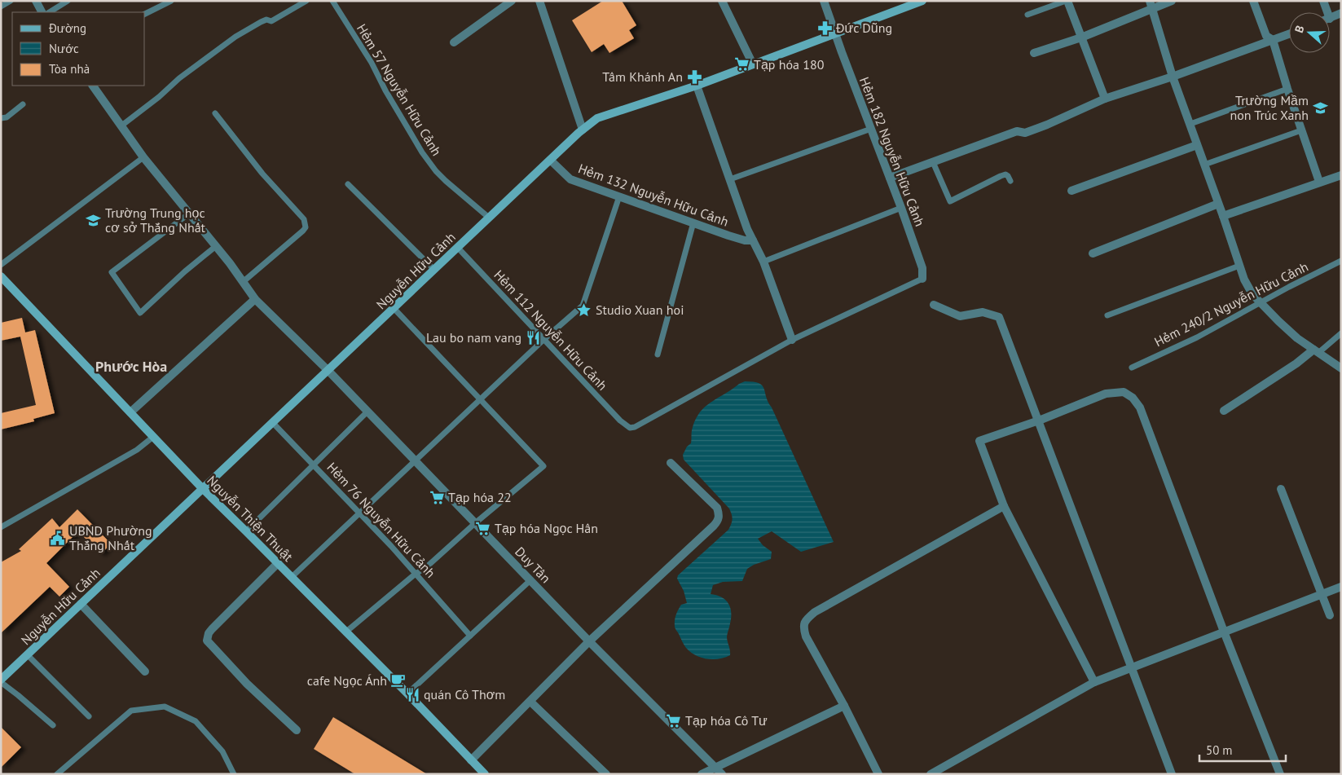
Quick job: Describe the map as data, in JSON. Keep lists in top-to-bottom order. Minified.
{"streets":{"street":["Hẻm 182 Nguyễn Hữu Cảnh","Hẻm 132 Nguyễn Hữu Cảnh","Nguyễn Hữu Cảnh","Nguyễn Thiện Thuật","Duy Tân"],"lane":["Hẻm 57 Nguyễn Hữu Cảnh","Hẻm 240/2 Nguyễn Hữu Cảnh","Hẻm 112 Nguyễn Hữu Cảnh","Hẻm 76 Nguyễn Hữu Cảnh"]},"crossings":[["Hẻm 57 Nguyễn Hữu Cảnh","Nguyễn Hữu Cảnh"],["Hẻm 182 Nguyễn Hữu Cảnh","Nguyễn Hữu Cảnh"],["Hẻm 132 Nguyễn Hữu Cảnh","Nguyễn Hữu Cảnh"],["Hẻm 132 Nguyễn Hữu Cảnh","Hẻm 112 Nguyễn Hữu Cảnh"],["Nguyễn Hữu Cảnh","Hẻm 112 Nguyễn Hữu Cảnh"],["Nguyễn Hữu Cảnh","Nguyễn Thiện Thuật"],["Nguyễn Hữu Cảnh","Hẻm 76 Nguyễn Hữu Cảnh"],["Nguyễn Hữu Cảnh","Duy Tân"]],"districts":["Phước Hòa"],"places":{"pharmacy":["Đức Dũng","Tâm Khánh An"],"supermarket":["Tạp hóa 180","Tạp hóa 22","Tạp hóa Ngọc Hân","Tạp hóa Cô Tư"],"school or university":["Trường Mầm non Trúc Xanh","Trường Trung học cơ sở Thắng Nhất"],"place":["Studio Xuan hoi"],"restaurant":["Lau bo nam vang","quán Cô Thơm"],"public building":["UBND Phường Thắng Nhất"],"cafe":["cafe Ngọc Ánh"]},"legend":["Đường","Nước","Tòa nhà"],"scale_bar":"50 m","north":"left"}
